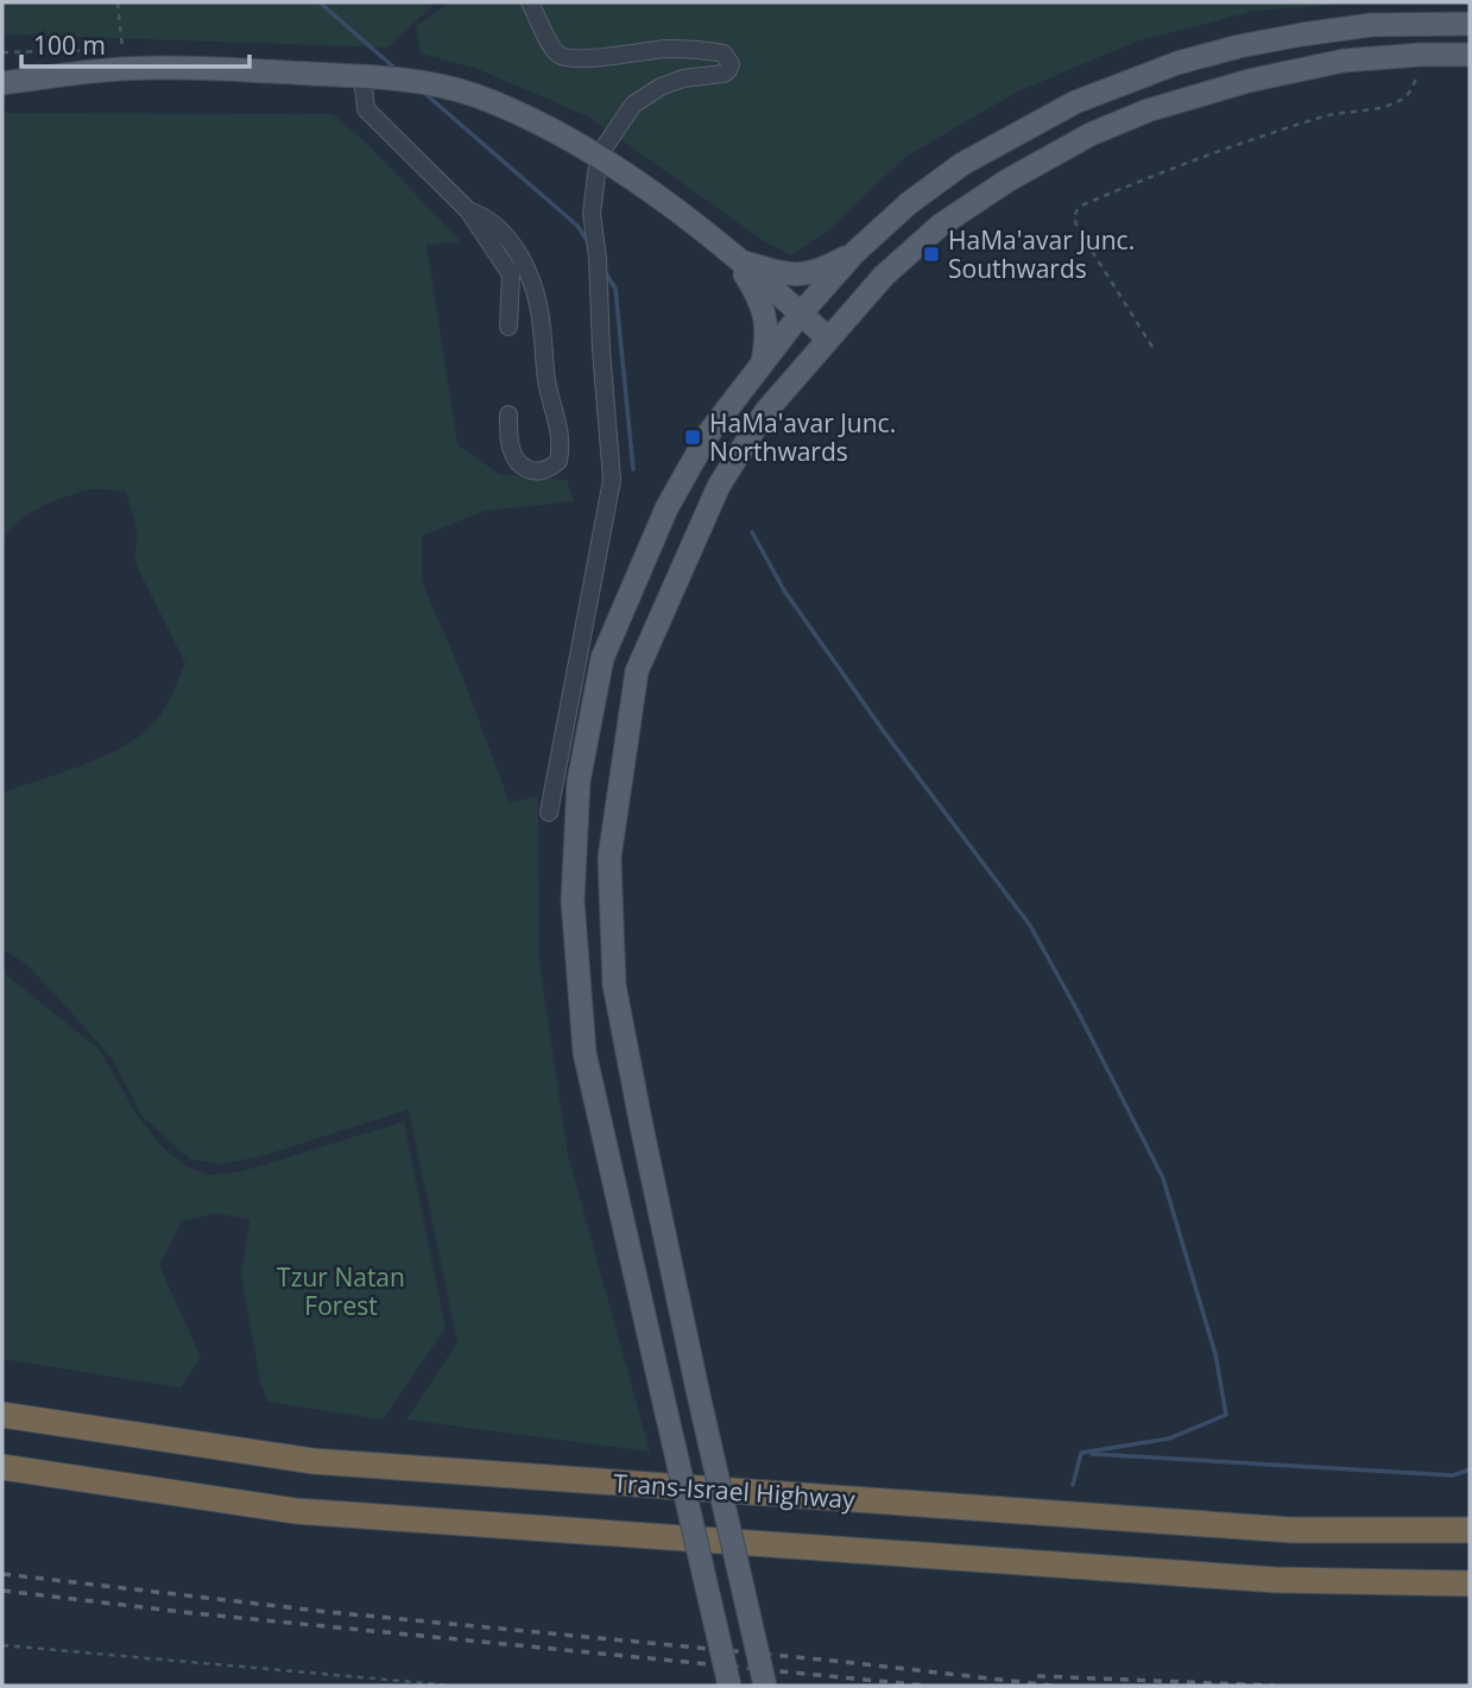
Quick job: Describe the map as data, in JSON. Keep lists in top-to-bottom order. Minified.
{"streets":{"highway":["Trans-Israel Highway"]},"parks":["Tzur Natan Forest"],"places":{"transit":["HaMa'avar Junc. Southwards","HaMa'avar Junc. Northwards"]},"scale_bar":"100 m"}
